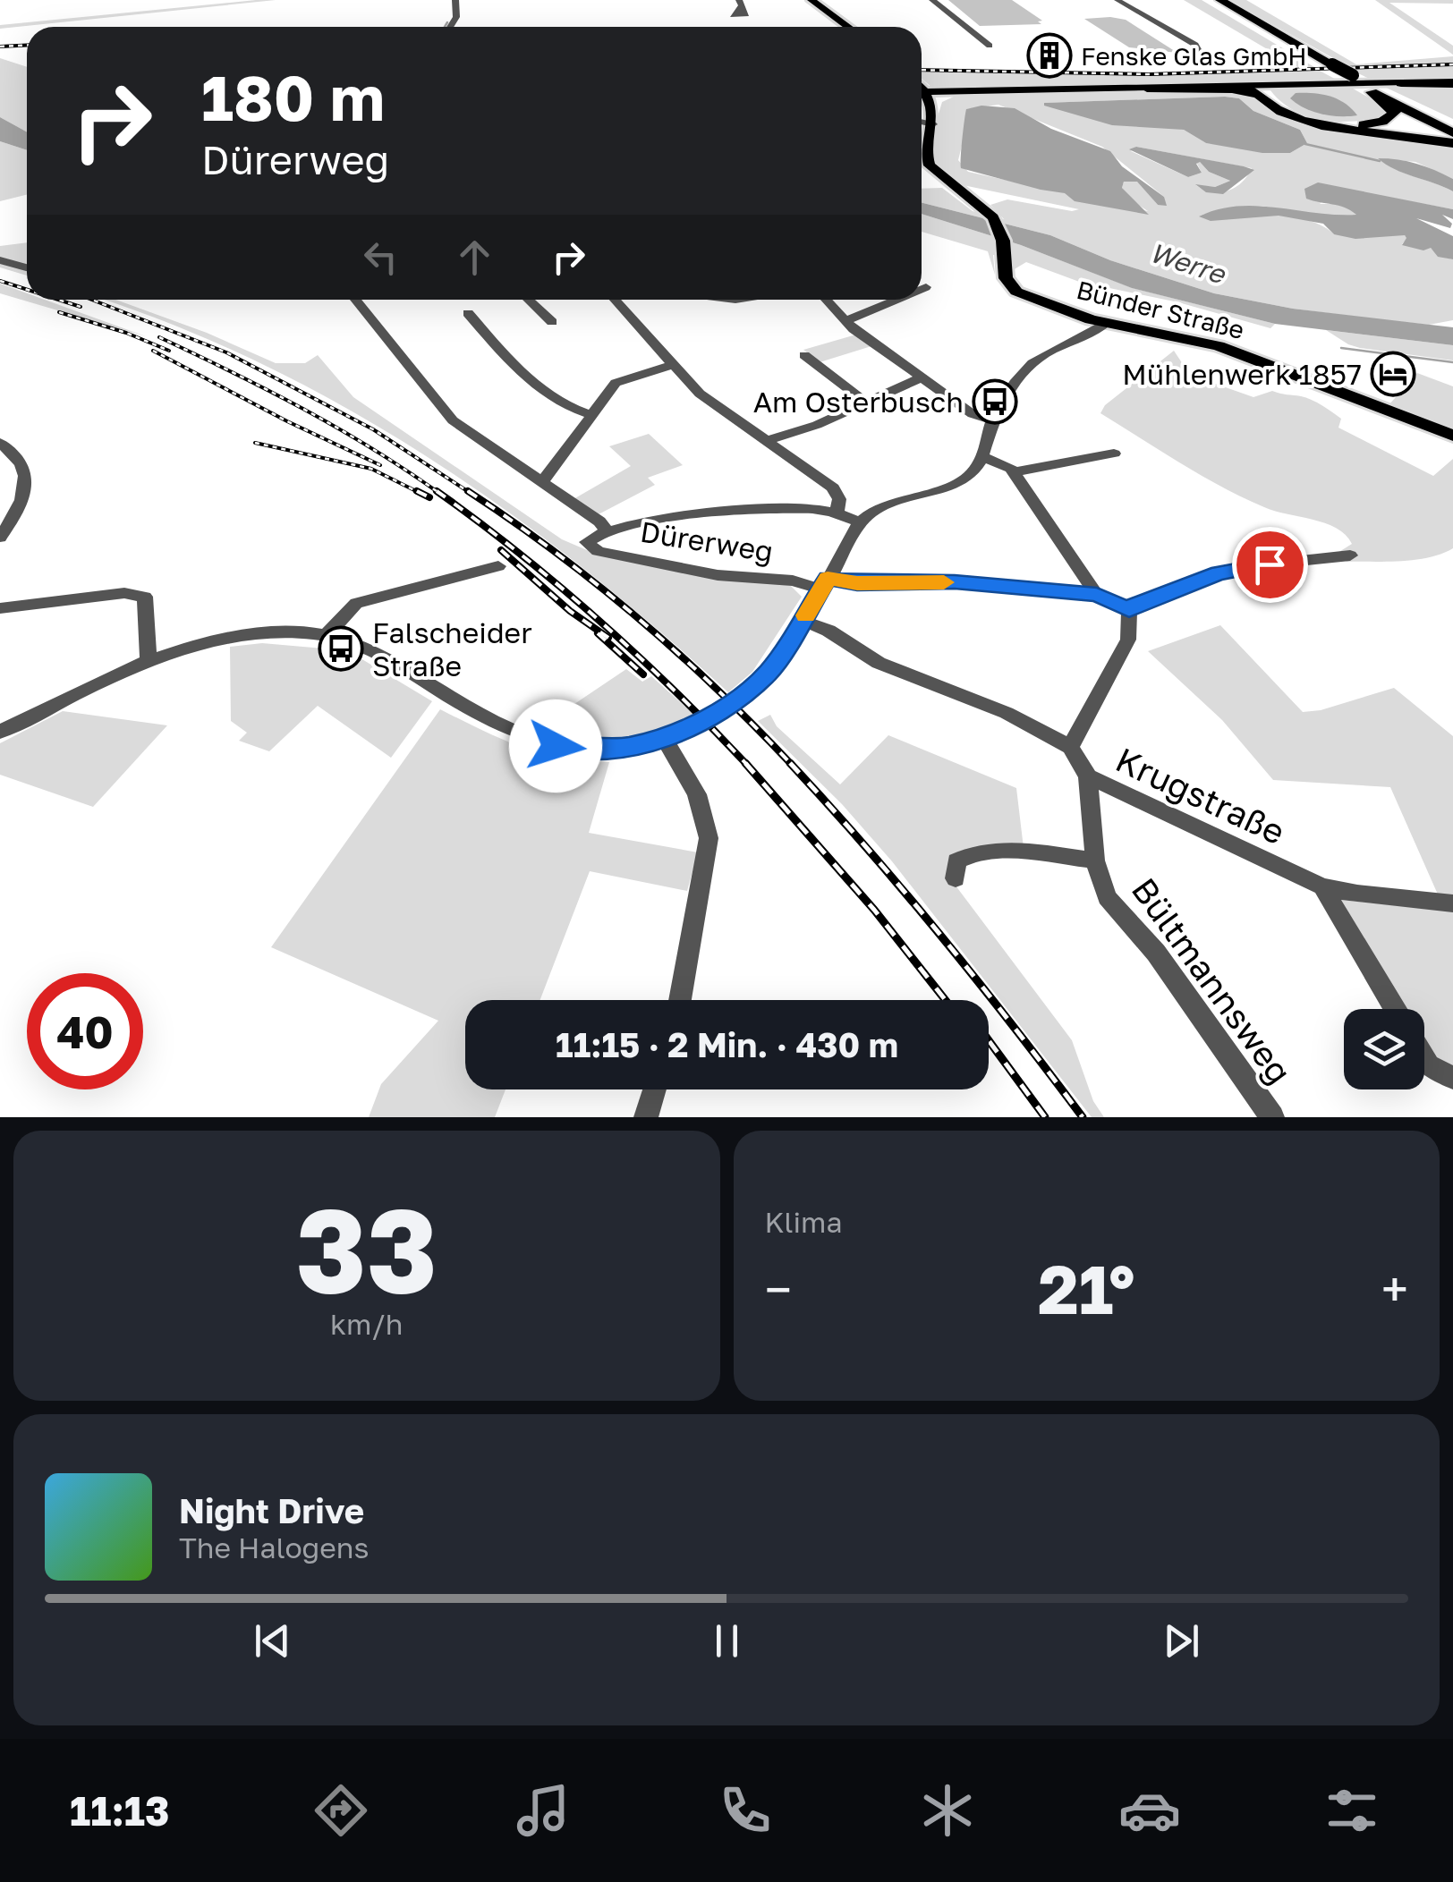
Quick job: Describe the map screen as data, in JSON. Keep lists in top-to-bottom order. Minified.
{"streets":{"main road":["Bünder Straße"],"street":["Dürerweg","Krugstraße","Bültmannsweg"]},"crossings":[["Krugstraße","Bültmannsweg"]],"water":["Werre"],"places":{"building":["Fenske Glas GmbH"],"hotel":["Mühlenwerk 1857"],"bus stop":["Am Osterbusch","Falscheider Straße"]},"page":{"turn":["180 m","Dürerweg"],"limit":"40","trip":"11:15 · 2 Min. · 430 m","tile":[["33","km/h"],"Klima"],"heat":["−","21°","+"],"song":["Night Drive","The Halogens"],"tabs":"11:13"}}
